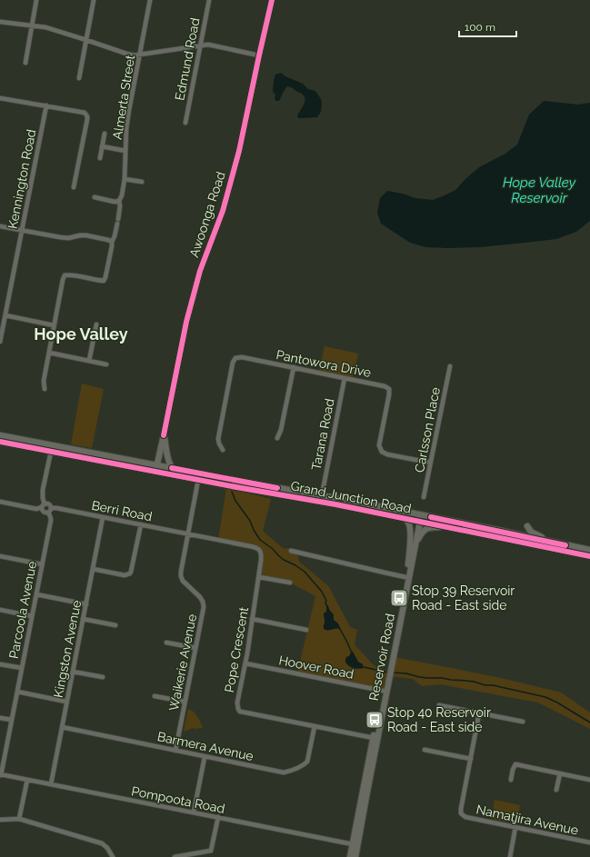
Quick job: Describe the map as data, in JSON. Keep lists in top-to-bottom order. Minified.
{"streets":{"main road":["Awoonga Road","Grand Junction Road","Reservoir Road"],"street":["Edmund Road","Almerta Street","Kennington Road","Pantowora Drive","Carlsson Place","Tarana Road","Berri Road","Parcoola Avenue","Kingston Avenue","Pope Crescent","Waikerie Avenue","Hoover Road","Barmera Avenue","Pompoota Road","Namatjira Avenue"]},"crossings":[["Awoonga Road","Grand Junction Road"],["Pantowora Drive","Carlsson Place"],["Pantowora Drive","Tarana Road"],["Tarana Road","Grand Junction Road"],["Grand Junction Road","Reservoir Road"],["Grand Junction Road","Waikerie Avenue"],["Berri Road","Parcoola Avenue"],["Berri Road","Kingston Avenue"],["Berri Road","Pope Crescent"],["Berri Road","Waikerie Avenue"],["Parcoola Avenue","Pompoota Road"],["Kingston Avenue","Barmera Avenue"],["Kingston Avenue","Pompoota Road"],["Pope Crescent","Reservoir Road"],["Pope Crescent","Waikerie Avenue"],["Pope Crescent","Hoover Road"],["Pope Crescent","Barmera Avenue"],["Reservoir Road","Hoover Road"],["Reservoir Road","Pompoota Road"],["Waikerie Avenue","Barmera Avenue"]],"districts":["Hope Valley"],"water":["Hope Valley Reservoir"],"places":{"bus stop":["Stop 39 Reservoir Road - East side","Stop 40 Reservoir Road - East side"]},"scale_bar":"100 m"}
